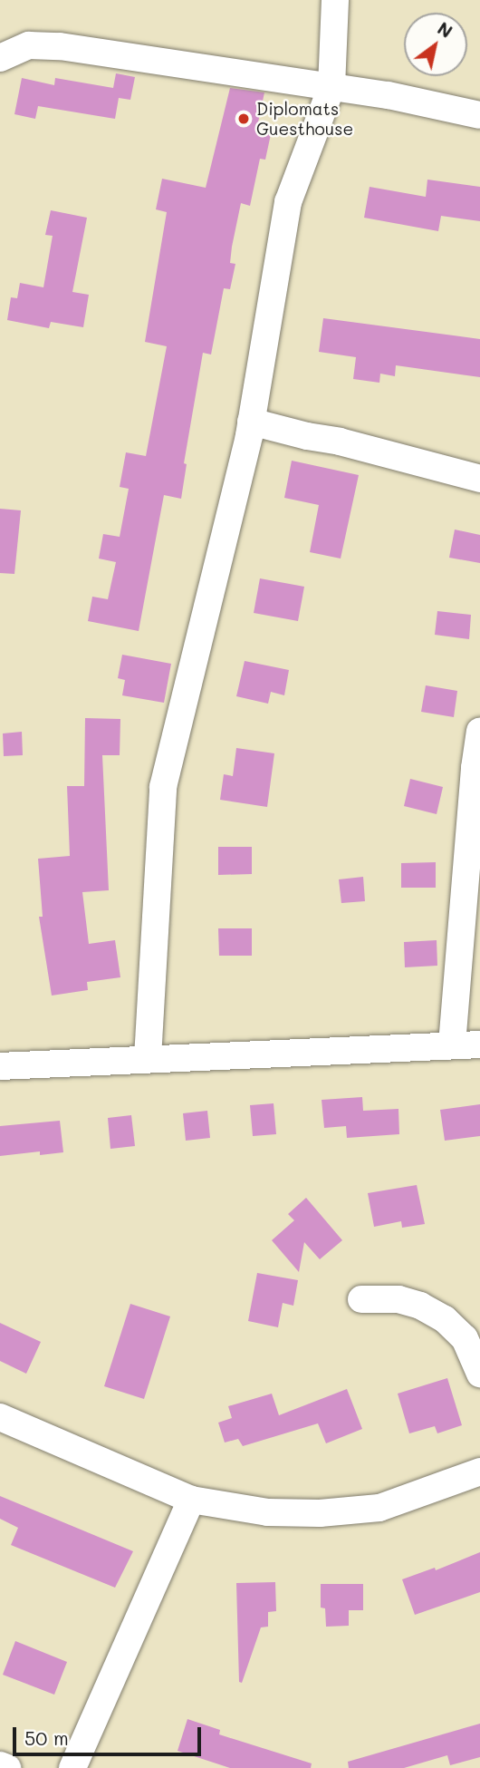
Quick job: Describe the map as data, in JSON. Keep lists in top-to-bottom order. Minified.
{"places":["Diplomats Guesthouse"],"scale_bar":"50 m","north":"top right"}
